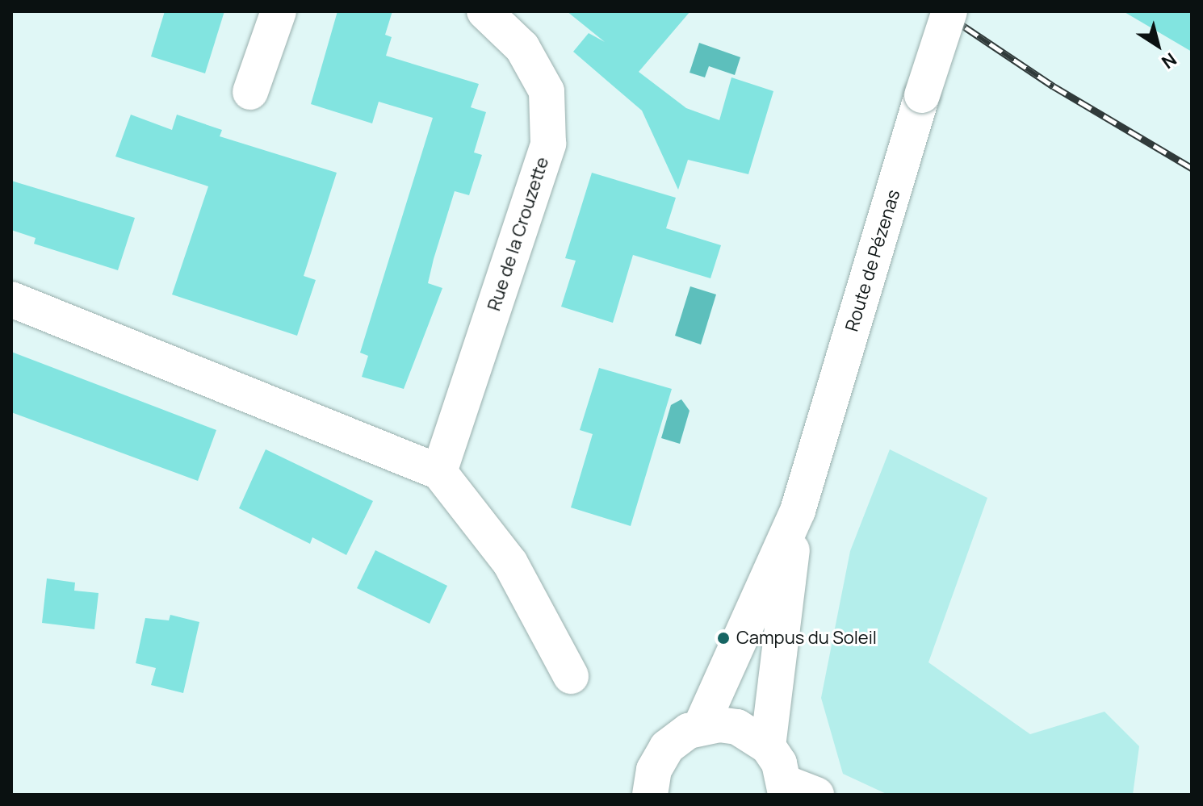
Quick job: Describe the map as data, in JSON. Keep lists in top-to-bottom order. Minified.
{"streets":{"street":["Rue de la Crouzette","Route de Pézenas"]},"places":["Campus du Soleil"],"north":"bottom right"}
